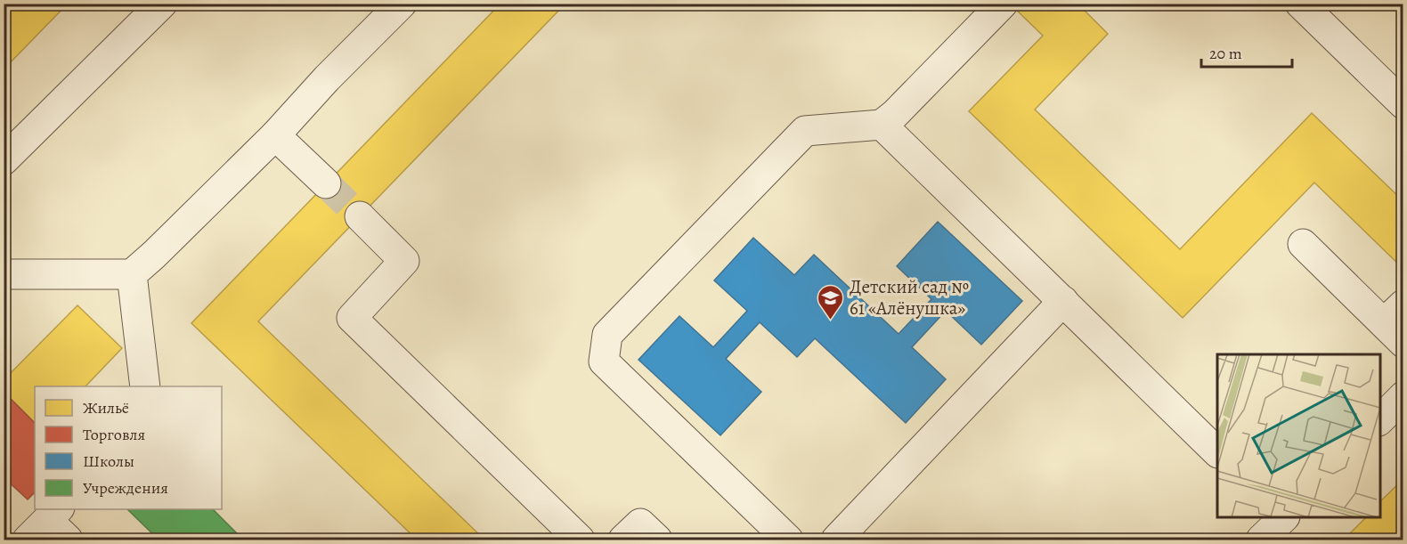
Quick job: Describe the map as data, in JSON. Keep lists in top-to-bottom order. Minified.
{"places":{"school or university":["Детский сад № 61 «Алёнушка»"]},"legend":["Жильё","Торговля","Школы","Учреждения"],"scale_bar":"20 m"}
